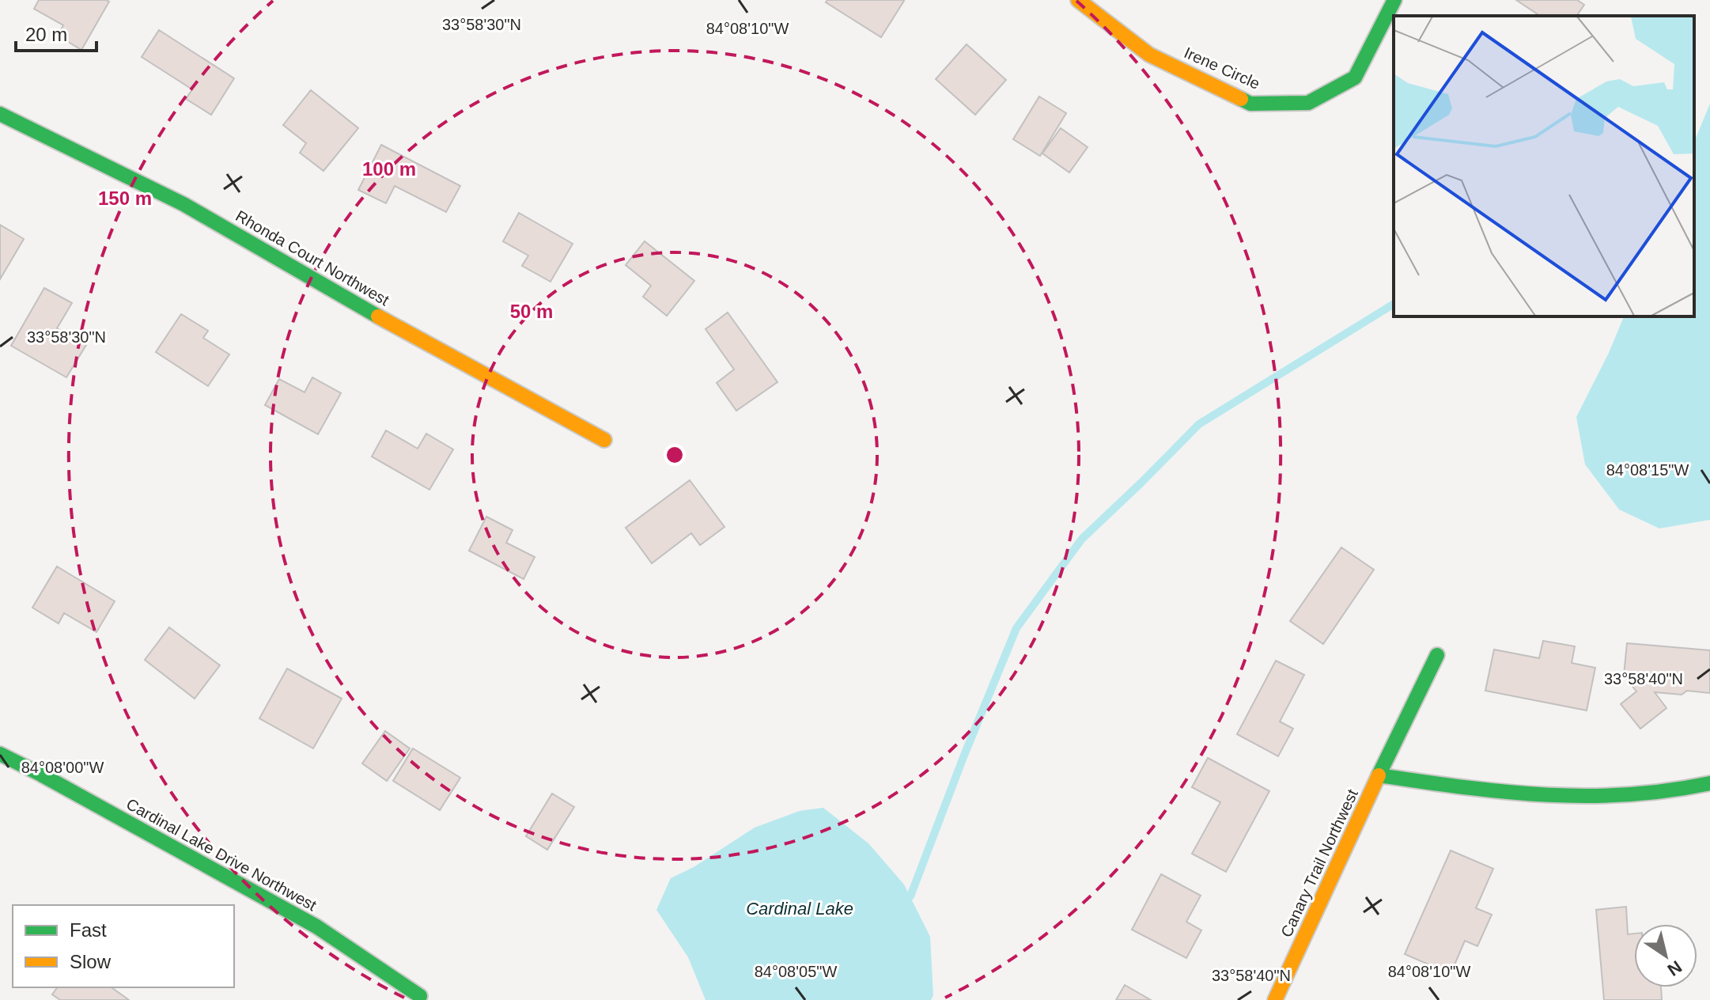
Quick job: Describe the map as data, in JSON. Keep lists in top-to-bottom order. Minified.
{"streets":{"street":["Irene Circle","Rhonda Court Northwest","Cardinal Lake Drive Northwest","Canary Trail Northwest"]},"water":["Cardinal Lake"],"legend":["Fast","Slow"],"scale_bar":"20 m","north":"bottom right","coordinates":["33°58'30\"N","84°08'10\"W","84°08'15\"W","33°58'40\"N","84°08'00\"W","84°08'05\"W"],"rings":["100 m","150 m","50 m"]}
